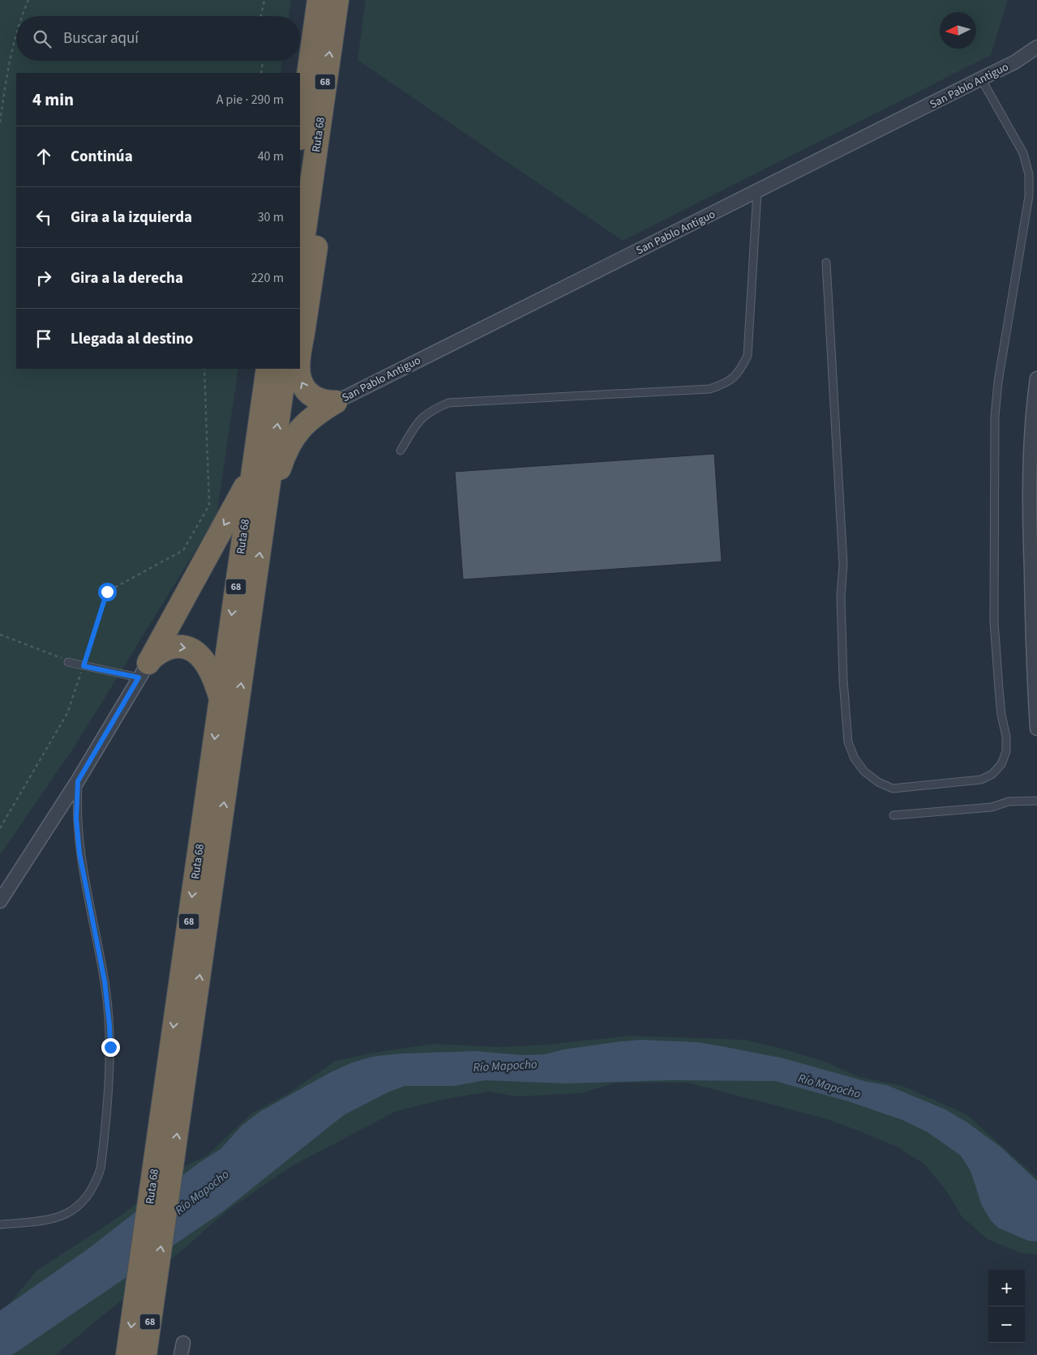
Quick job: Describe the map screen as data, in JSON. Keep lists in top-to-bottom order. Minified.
{"streets":{"highway":["68","Ruta 68"],"street":["San Pablo Antiguo"]},"water":["Río Mapocho"],"north":"left","page":{"search":"Buscar aquí","heading":["4 min","A pie · 290 m"],"list":[["Continúa","40 m"],["Gira a la izquierda","30 m"],["Gira a la derecha","220 m"],"Llegada al destino"],"map_buttons":["+","−"]}}
